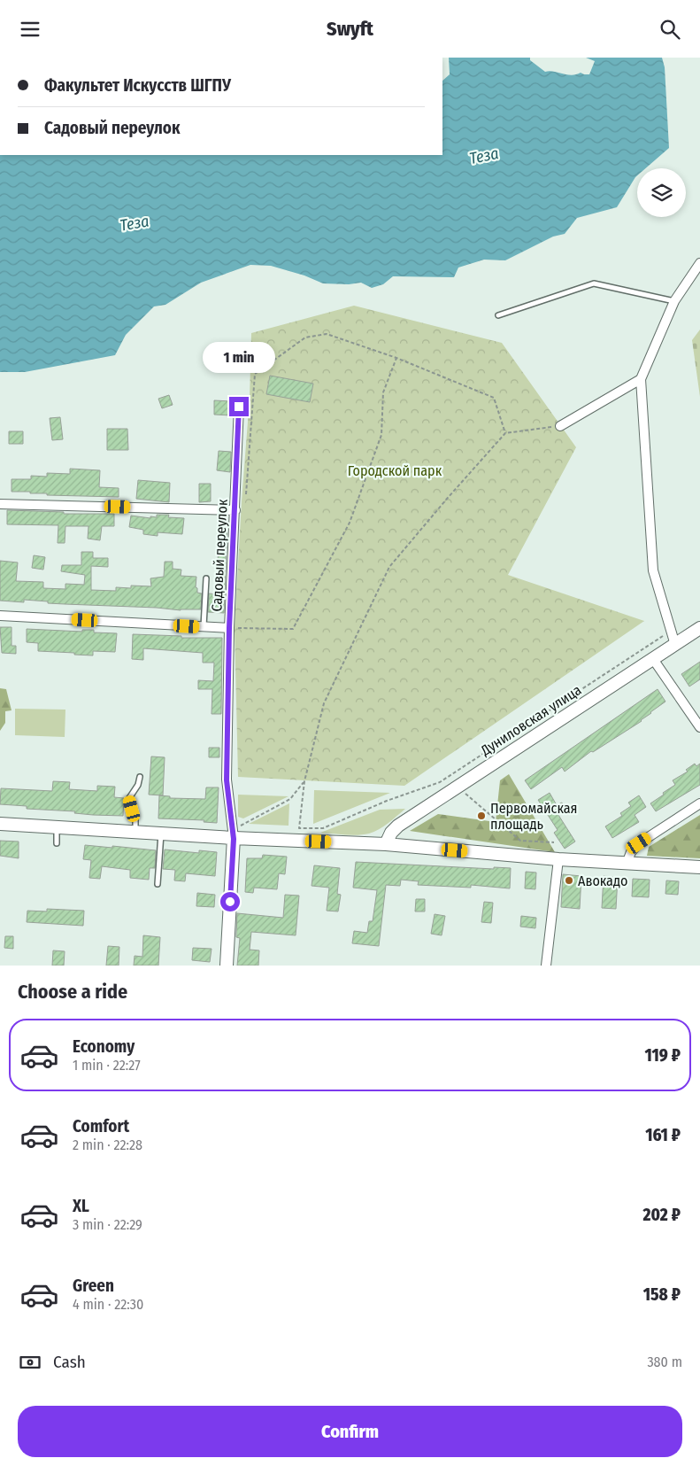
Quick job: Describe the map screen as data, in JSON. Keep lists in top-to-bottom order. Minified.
{"streets":{"main road":["Дуниловская улица"],"street":["Садовый переулок"]},"water":["Теза"],"parks":["Городской парк"],"places":["Первомайская площадь","Авокадо"],"page":{"header":"Swyft","banner":["Факультет Искусств ШГПУ","Садовый переулок"],"bubble":"1 min","heading":"Choose a ride","list":[{"name":"Economy","note":"1 min · 22:27","value":"119 ₽"},{"name":"Comfort","note":"2 min · 22:28","value":"161 ₽"},{"name":"XL","note":"3 min · 22:29","value":"202 ₽"},{"name":"Green","note":"4 min · 22:30","value":"158 ₽"}],"pay":["Cash","380 m"],"buttons":"Confirm"}}
